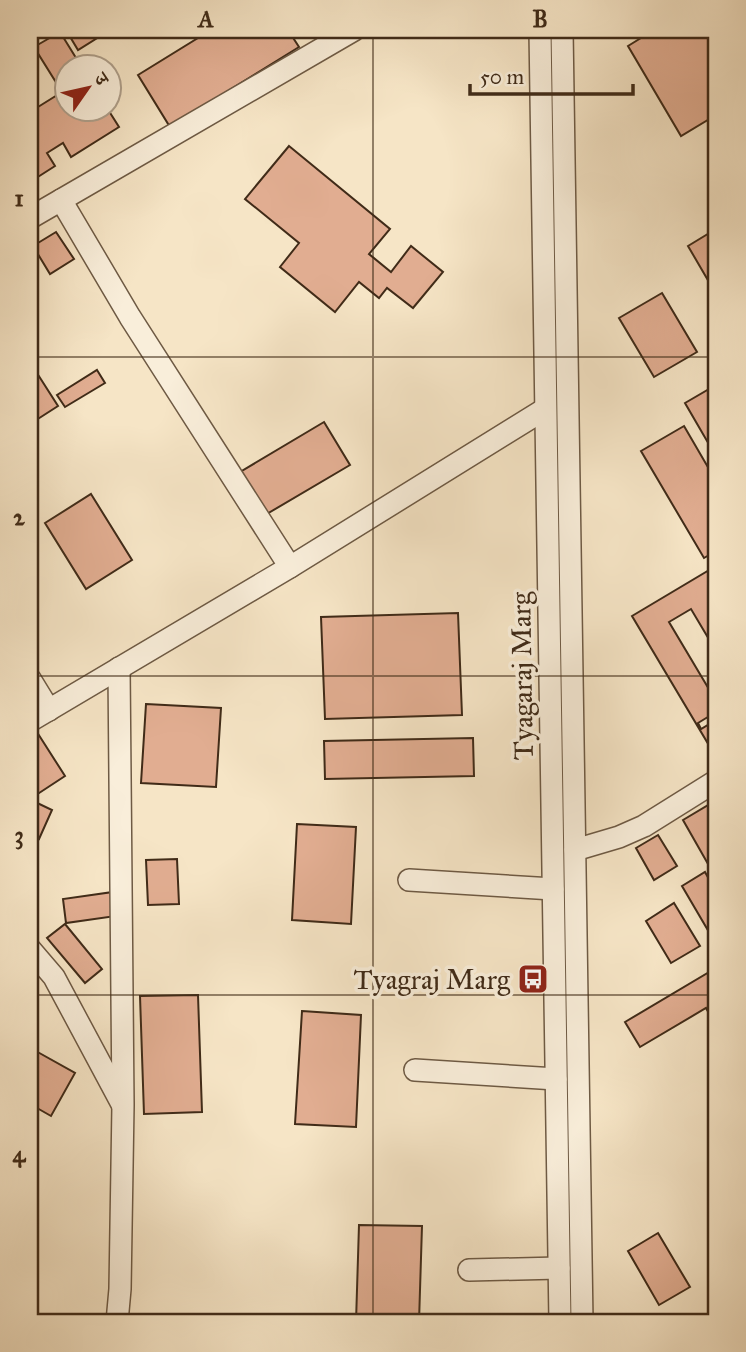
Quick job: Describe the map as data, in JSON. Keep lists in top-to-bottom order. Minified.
{"streets":{"street":["Tyagaraj Marg"]},"places":{"bus stop":["Tyagraj Marg"]},"scale_bar":"50 m","north":"top right","grid":{"columns":["A","B"],"rows":["1","2","3","4"]}}
